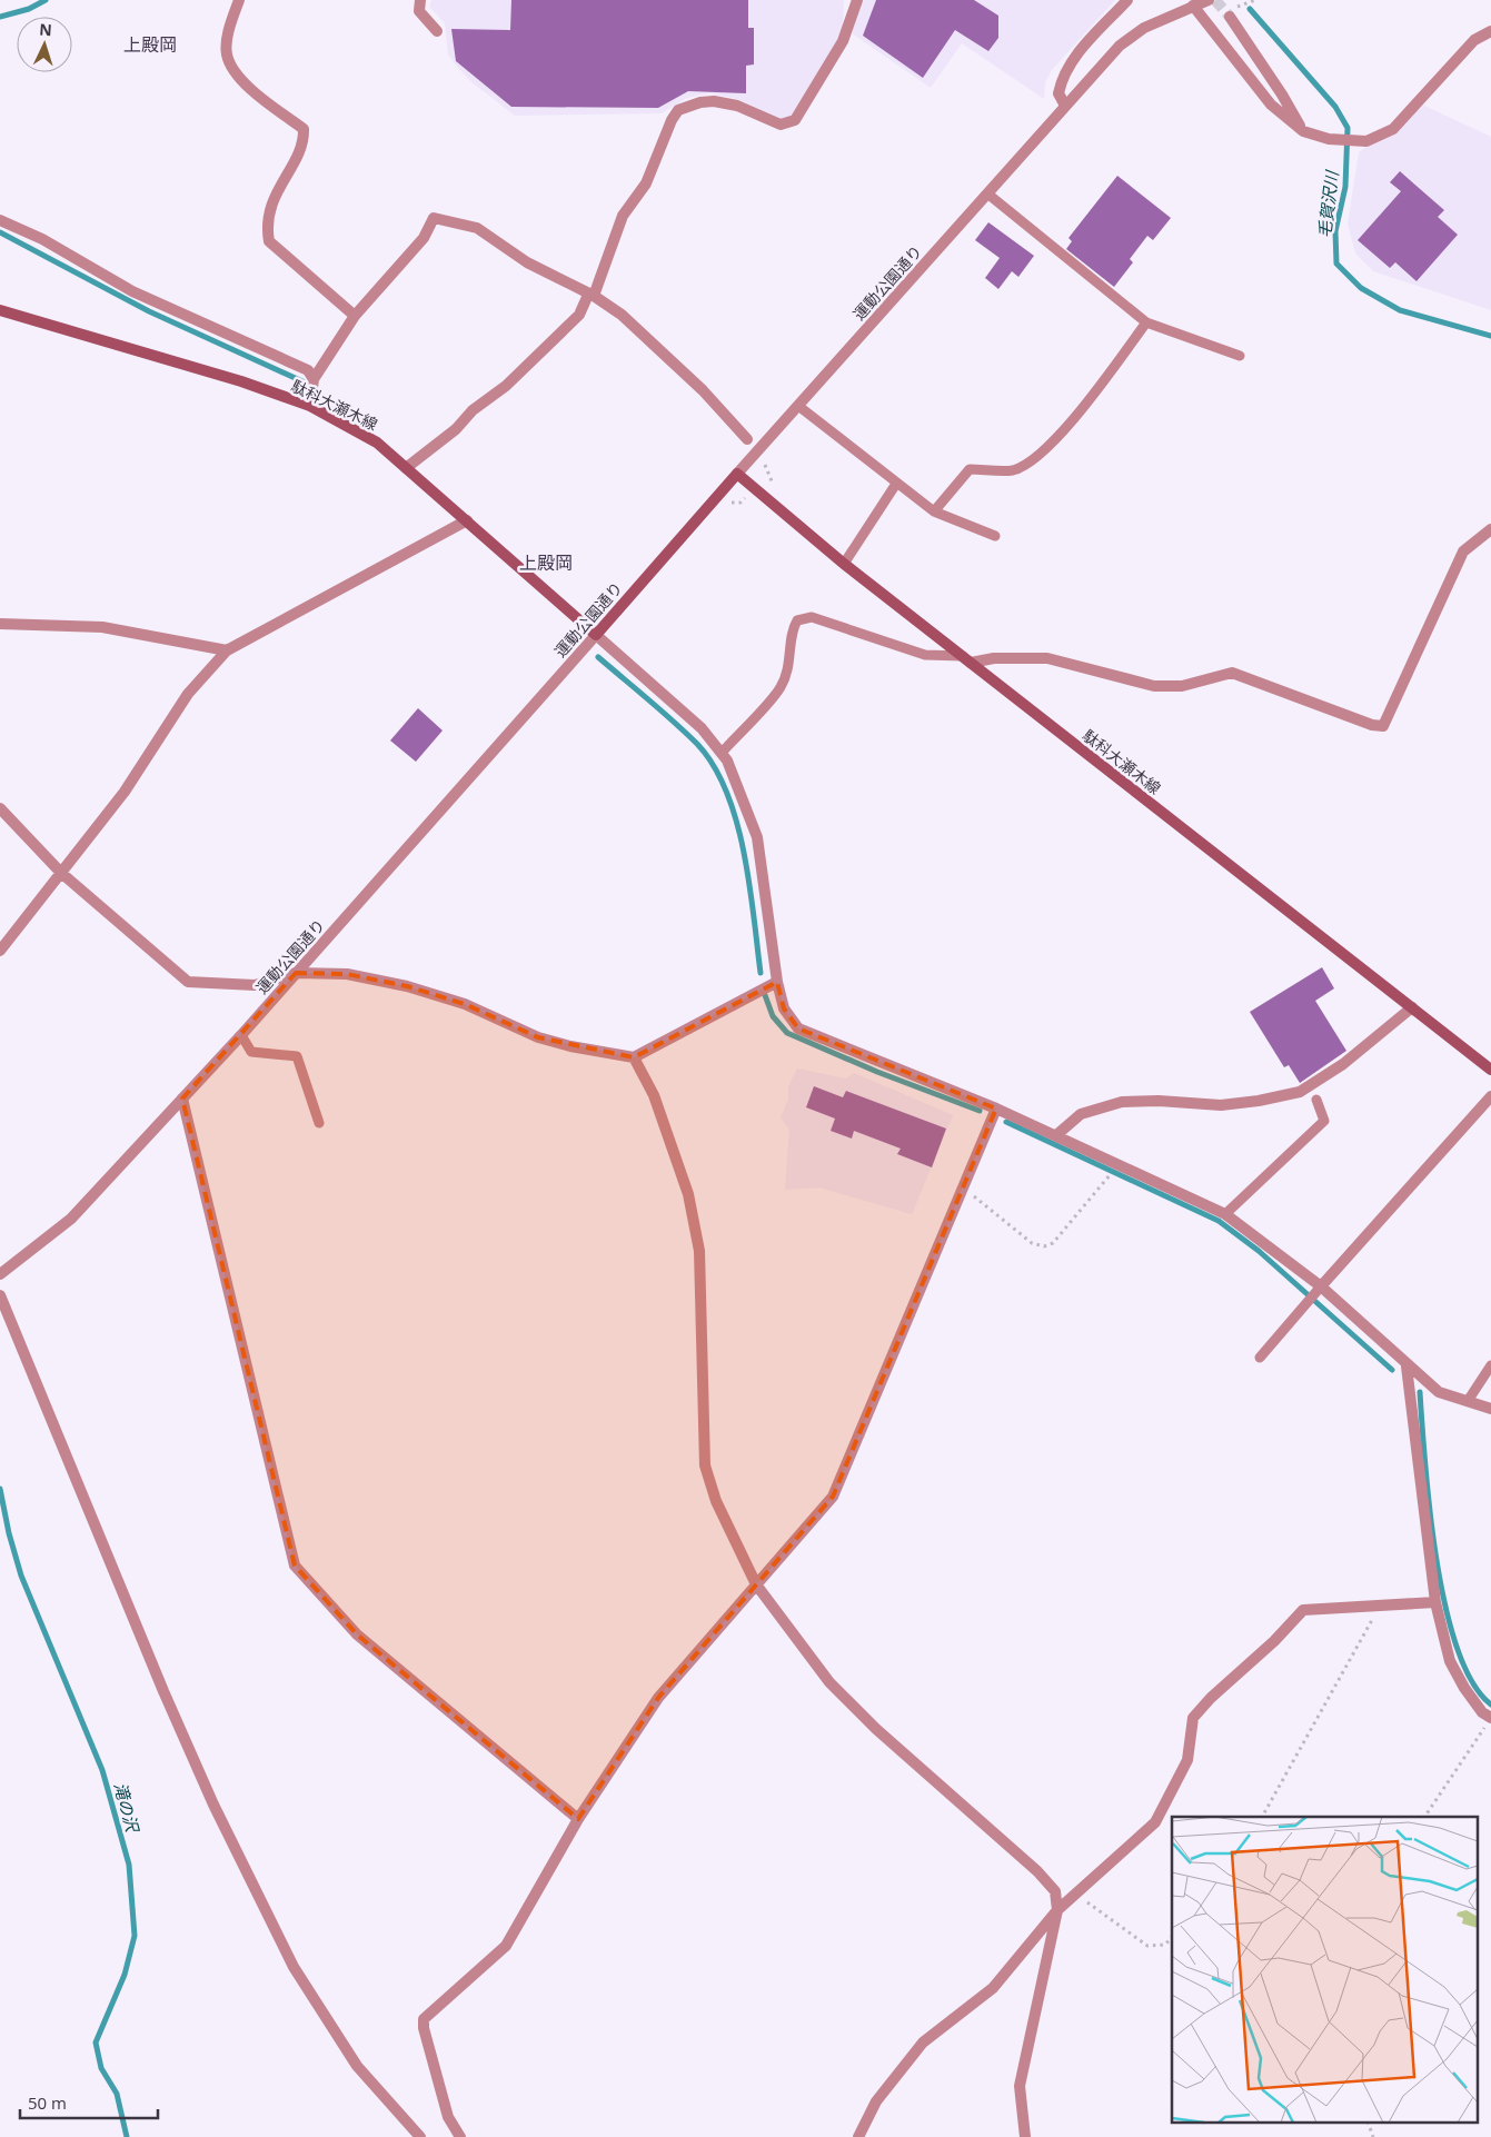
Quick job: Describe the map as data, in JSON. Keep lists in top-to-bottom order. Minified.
{"streets":{"main road":["運動公園通り","駄科大瀬木線"]},"crossings":[["運動公園通り","駄科大瀬木線"]],"districts":["上殿岡","上殿岡"],"water":["毛賀沢川","滝の沢"],"scale_bar":"50 m","north":"top"}
